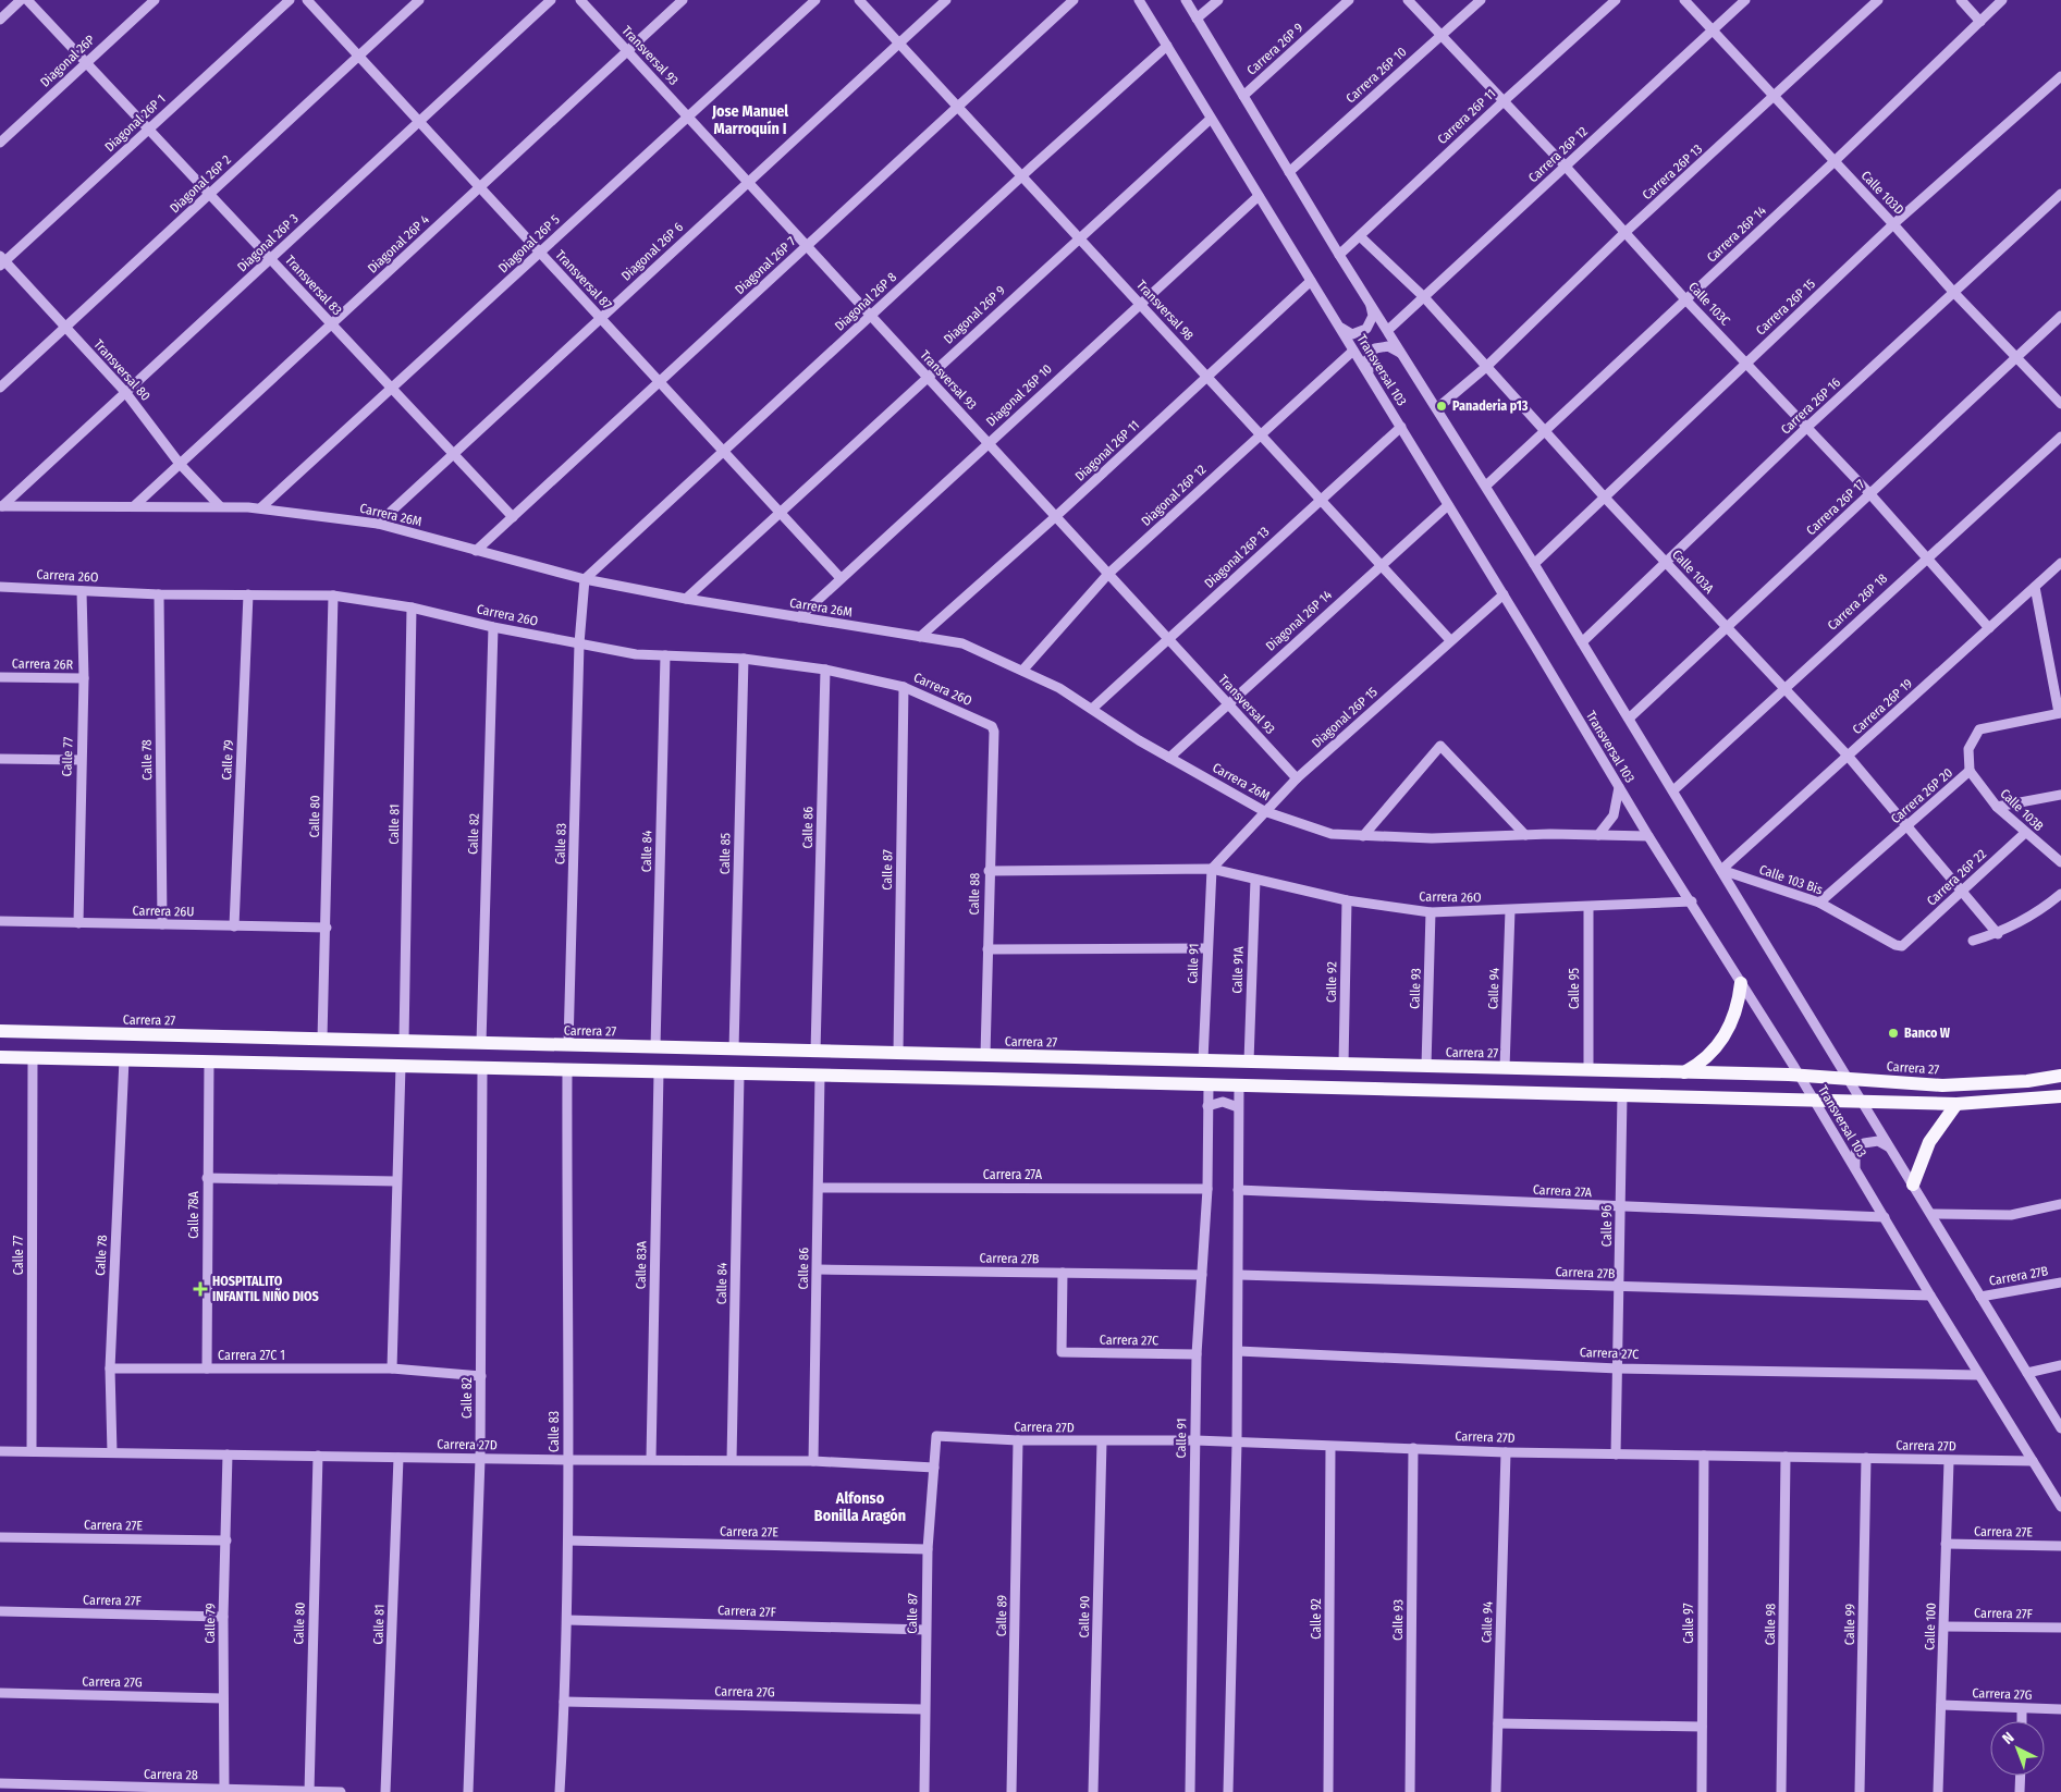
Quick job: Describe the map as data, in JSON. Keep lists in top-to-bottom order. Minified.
{"streets":{"main road":["Carrera 27"],"street":["Carrera 26P 9","Transversal 93","Diagonal 26P","Carrera 26P 10","Carrera 26P 11","Diagonal 26P 1","Carrera 26P 12","Carrera 26P 13","Diagonal 26P 2","Calle 103D","Carrera 26P 14","Diagonal 26P 3","Diagonal 26P 4","Diagonal 26P 5","Diagonal 26P 6","Diagonal 26P 7","Transversal 87","Transversal 83","Diagonal 26P 8","Calle 103C","Carrera 26P 15","Transversal 98","Diagonal 26P 9","Transversal 80","Transversal 103","Diagonal 26P 10","Carrera 26P 16","Diagonal 26P 11","Diagonal 26P 12","Carrera 26P 17","Carrera 26M","Diagonal 26P 13","Calle 103A","Carrera 26O","Carrera 26P 18","Diagonal 26P 14","Carrera 26R","Carrera 26P 19","Diagonal 26P 15","Calle 77","Calle 78","Calle 79","Carrera 26P 20","Calle 103B","Calle 80","Calle 81","Calle 86","Calle 82","Calle 83","Calle 84","Calle 85","Calle 87","Carrera 26P 22","Calle 103 Bis","Calle 88","Carrera 26U","Calle 91","Calle 91A","Calle 92","Calle 93","Calle 94","Calle 95","Carrera 27A","Calle 78A","Calle 96","Carrera 27B","Calle 83A","Carrera 27C","Carrera 27C 1","Carrera 27D","Carrera 27E","Carrera 27F","Calle 89","Calle 90","Calle 97","Calle 98","Calle 99","Calle 100","Carrera 27G","Carrera 28"]},"crossings":[["Carrera 26P 9","Transversal 103"],["Transversal 93","Diagonal 26P 4"],["Transversal 93","Diagonal 26P 5"],["Transversal 93","Diagonal 26P 6"],["Transversal 93","Diagonal 26P 7"],["Transversal 93","Diagonal 26P 8"],["Transversal 93","Diagonal 26P 9"],["Transversal 93","Diagonal 26P 10"],["Transversal 93","Diagonal 26P 11"],["Transversal 93","Diagonal 26P 12"],["Transversal 93","Diagonal 26P 13"],["Transversal 93","Diagonal 26P 14"],["Transversal 93","Diagonal 26P 15"],["Diagonal 26P","Transversal 83"],["Carrera 26P 10","Calle 103C"],["Carrera 26P 10","Transversal 103"],["Carrera 26P 11","Calle 103C"],["Carrera 26P 11","Transversal 103"],["Carrera 26P 11","Calle 103A"],["Diagonal 26P 1","Transversal 83"],["Diagonal 26P 1","Transversal 80"],["Carrera 26P 12","Calle 103D"],["Carrera 26P 12","Calle 103C"],["Carrera 26P 12","Transversal 103"],["Carrera 26P 12","Calle 103A"],["Carrera 26P 13","Calle 103D"],["Carrera 26P 13","Calle 103C"],["Carrera 26P 13","Transversal 103"],["Carrera 26P 13","Calle 103A"],["Diagonal 26P 2","Transversal 87"],["Diagonal 26P 2","Transversal 83"],["Diagonal 26P 2","Transversal 80"],["Calle 103D","Carrera 26P 14"],["Calle 103D","Carrera 26P 15"],["Calle 103D","Carrera 26P 16"],["Calle 103D","Carrera 26P 17"],["Carrera 26P 14","Calle 103C"],["Carrera 26P 14","Transversal 103"],["Carrera 26P 14","Calle 103A"],["Diagonal 26P 3","Transversal 87"],["Diagonal 26P 3","Transversal 83"],["Diagonal 26P 3","Transversal 80"],["Diagonal 26P 3","Carrera 26M"],["Diagonal 26P 4","Transversal 87"],["Diagonal 26P 4","Transversal 83"],["Diagonal 26P 4","Transversal 80"],["Diagonal 26P 4","Carrera 26M"],["Diagonal 26P 5","Transversal 87"],["Diagonal 26P 5","Transversal 83"],["Diagonal 26P 5","Carrera 26M"],["Diagonal 26P 6","Transversal 87"],["Diagonal 26P 6","Transversal 83"],["Diagonal 26P 6","Transversal 98"],["Diagonal 26P 6","Carrera 26M"],["Diagonal 26P 7","Transversal 87"],["Diagonal 26P 7","Transversal 83"],["Diagonal 26P 7","Transversal 98"],["Diagonal 26P 7","Carrera 26M"],["Transversal 87","Diagonal 26P 8"],["Transversal 87","Diagonal 26P 9"],["Transversal 87","Diagonal 26P 10"],["Diagonal 26P 8","Transversal 98"],["Diagonal 26P 8","Transversal 103"],["Diagonal 26P 8","Carrera 26M"],["Diagonal 26P 8","Calle 83"],["Calle 103C","Carrera 26P 15"],["Calle 103C","Carrera 26P 16"],["Calle 103C","Carrera 26P 17"],["Calle 103C","Carrera 26P 18"],["Calle 103C","Carrera 26P 19"],["Carrera 26P 15","Transversal 103"],["Carrera 26P 15","Calle 103A"],["Transversal 98","Diagonal 26P 9"],["Transversal 98","Diagonal 26P 10"],["Transversal 98","Diagonal 26P 11"],["Transversal 98","Diagonal 26P 12"],["Transversal 98","Diagonal 26P 13"],["Transversal 98","Diagonal 26P 14"],["Transversal 98","Diagonal 26P 15"],["Diagonal 26P 9","Transversal 103"],["Diagonal 26P 9","Carrera 26M"],["Transversal 80","Carrera 26M"],["Transversal 103","Diagonal 26P 10"],["Transversal 103","Carrera 26P 16"],["Transversal 103","Diagonal 26P 11"],["Transversal 103","Diagonal 26P 12"],["Transversal 103","Carrera 26P 17"],["Transversal 103","Carrera 26M"],["Transversal 103","Diagonal 26P 13"],["Transversal 103","Carrera 26O"],["Transversal 103","Carrera 26P 18"],["Transversal 103","Diagonal 26P 14"],["Transversal 103","Carrera 26P 19"],["Transversal 103","Diagonal 26P 15"],["Transversal 103","Calle 103 Bis"],["Transversal 103","Calle 95"],["Transversal 103","Carrera 27"],["Transversal 103","Carrera 27A"],["Transversal 103","Carrera 27B"],["Transversal 103","Carrera 27C"],["Transversal 103","Carrera 27D"],["Diagonal 26P 10","Carrera 26M"],["Carrera 26P 16","Calle 103A"],["Diagonal 26P 11","Carrera 26M"],["Diagonal 26P 12","Carrera 26M"],["Carrera 26P 17","Calle 103A"],["Carrera 26M","Diagonal 26P 13"],["Carrera 26M","Diagonal 26P 14"],["Carrera 26M","Diagonal 26P 15"],["Carrera 26M","Calle 83"],["Calle 103A","Carrera 26P 18"],["Calle 103A","Carrera 26P 19"],["Calle 103A","Carrera 26P 20"],["Calle 103A","Carrera 26P 22"],["Carrera 26O","Diagonal 26P 15"],["Carrera 26O","Calle 77"],["Carrera 26O","Calle 78"],["Carrera 26O","Calle 79"],["Carrera 26O","Calle 80"],["Carrera 26O","Calle 81"],["Carrera 26O","Calle 86"],["Carrera 26O","Calle 82"],["Carrera 26O","Calle 83"],["Carrera 26O","Calle 84"],["Carrera 26O","Calle 85"],["Carrera 26O","Calle 87"],["Carrera 26O","Calle 88"],["Carrera 26O","Calle 91"],["Carrera 26O","Calle 91A"],["Carrera 26O","Calle 92"],["Carrera 26O","Calle 93"],["Carrera 26O","Calle 94"],["Carrera 26O","Calle 95"],["Carrera 26O","Carrera 27"],["Carrera 26R","Calle 77"],["Carrera 26P 19","Calle 103 Bis"],["Diagonal 26P 15","Calle 91"],["Calle 77","Carrera 26U"],["Calle 77","Carrera 27D"],["Calle 78","Carrera 26U"],["Calle 78","Carrera 27C 1"],["Calle 78","Carrera 27D"],["Calle 79","Carrera 26U"],["Calle 79","Carrera 27D"],["Calle 79","Carrera 27E"],["Calle 79","Carrera 27F"],["Calle 79","Carrera 27G"],["Calle 79","Carrera 28"],["Carrera 26P 20","Calle 103B"],["Carrera 26P 20","Calle 103 Bis"],["Calle 103B","Carrera 26P 22"],["Calle 80","Carrera 26U"],["Calle 80","Carrera 27"],["Calle 80","Carrera 27D"],["Calle 80","Carrera 28"],["Calle 81","Carrera 27"],["Calle 81","Carrera 27D"],["Calle 86","Carrera 27"],["Calle 86","Carrera 27A"],["Calle 86","Carrera 27B"],["Calle 86","Carrera 27D"],["Calle 82","Carrera 27"],["Calle 82","Carrera 27C 1"],["Calle 82","Carrera 27D"],["Calle 83","Carrera 27"],["Calle 83","Carrera 27D"],["Calle 83","Carrera 27E"],["Calle 83","Carrera 27F"],["Calle 83","Carrera 27G"],["Calle 84","Carrera 27"],["Calle 84","Carrera 27D"],["Calle 85","Carrera 27"],["Calle 87","Carrera 27"],["Calle 87","Carrera 27D"],["Calle 87","Carrera 27E"],["Calle 87","Carrera 27F"],["Calle 87","Carrera 27G"],["Carrera 26P 22","Calle 103 Bis"],["Calle 88","Carrera 27"],["Calle 91","Carrera 27"],["Calle 91","Carrera 27A"],["Calle 91","Carrera 27B"],["Calle 91","Carrera 27C"],["Calle 91","Carrera 27D"],["Calle 91A","Carrera 27"],["Calle 92","Carrera 27"],["Calle 92","Carrera 27D"],["Calle 93","Carrera 27"],["Calle 93","Carrera 27D"],["Calle 94","Carrera 27"],["Calle 94","Carrera 27D"],["Calle 95","Carrera 27"],["Carrera 27A","Calle 96"],["Calle 78A","Carrera 27C 1"],["Calle 96","Carrera 27B"],["Calle 96","Carrera 27C"],["Calle 96","Carrera 27D"],["Carrera 27B","Carrera 27C"],["Calle 83A","Carrera 27D"],["Carrera 27D","Calle 89"],["Carrera 27D","Calle 90"],["Carrera 27D","Calle 97"],["Carrera 27D","Calle 98"],["Carrera 27D","Calle 99"],["Carrera 27D","Calle 100"],["Carrera 27E","Calle 100"],["Carrera 27F","Calle 100"],["Calle 100","Carrera 27G"]],"districts":["Jose Manuel Marroquín I","Alfonso Bonilla Aragón"],"places":{"other":["Panaderia p13","Banco W"],"health":["HOSPITALITO INFANTIL NIÑO DIOS"]},"north":"top left"}
